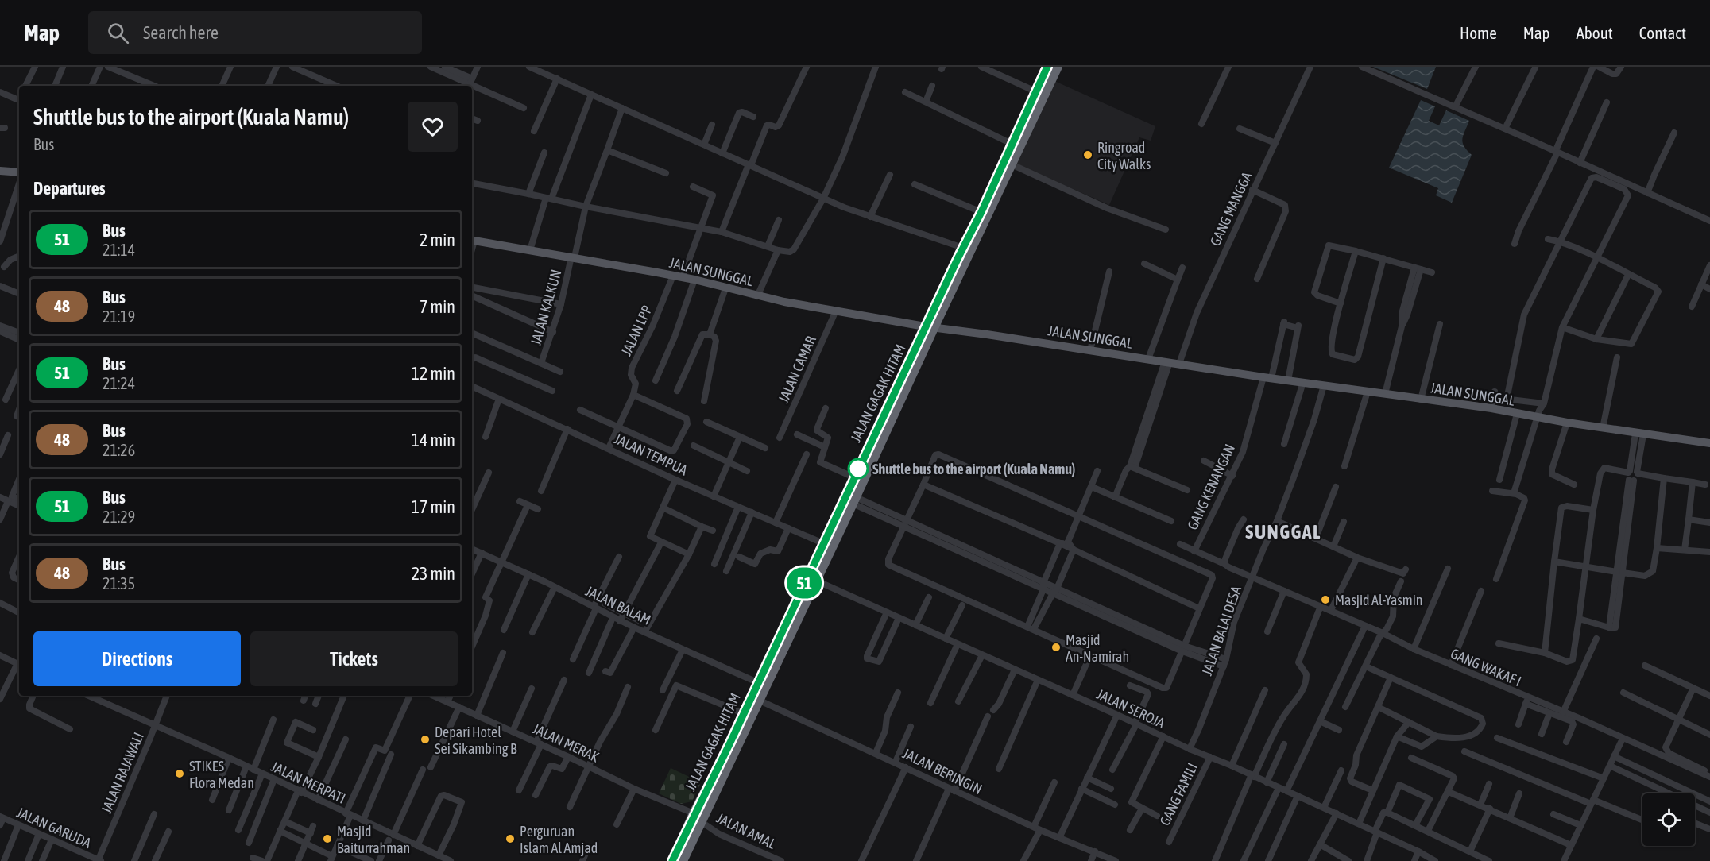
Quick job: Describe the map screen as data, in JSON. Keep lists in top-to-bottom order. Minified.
{"streets":{"highway":["JALAN GAGAK HITAM"],"main road":["JALAN SUNGGAL"],"street":["GANG MANGGA","JALAN KALKUN","JALAN LPP","JALAN CAMAR","JALAN TEMPUA","GANG KENANGAN","JALAN BALAM","JALAN BALAI DESA","GANG WAKAF I","JALAN SEROJA","JALAN MERAK","JALAN BERINGIN","JALAN RAJAWALI","JALAN MERPATI","GANG FAMILI","JALAN GARUDA","JALAN AMAL"]},"crossings":[["GANG MANGGA","JALAN SUNGGAL"],["JALAN SUNGGAL","JALAN KALKUN"],["JALAN SUNGGAL","JALAN LPP"],["JALAN SUNGGAL","JALAN CAMAR"],["JALAN SUNGGAL","JALAN GAGAK HITAM"],["JALAN SUNGGAL","GANG KENANGAN"],["JALAN SUNGGAL","JALAN BALAI DESA"],["JALAN GAGAK HITAM","JALAN TEMPUA"],["JALAN GAGAK HITAM","JALAN BALAM"],["JALAN GAGAK HITAM","JALAN SEROJA"],["JALAN GAGAK HITAM","JALAN MERAK"],["JALAN GAGAK HITAM","JALAN BERINGIN"],["JALAN GAGAK HITAM","JALAN AMAL"],["GANG KENANGAN","GANG WAKAF I"],["JALAN BALAI DESA","GANG WAKAF I"],["JALAN BALAI DESA","JALAN SEROJA"],["JALAN SEROJA","GANG FAMILI"],["JALAN RAJAWALI","JALAN MERPATI"],["JALAN RAJAWALI","JALAN GARUDA"]],"districts":["SUNGGAL"],"places":["Ringroad City Walks","Shuttle bus to the airport (Kuala Namu)","Masjid Al-Yasmin","Masjid An-Namirah","Depari Hotel Sei Sikambing B","STIKES Flora Medan","Masjid Baiturrahman","Perguruan Islam Al Amjad"],"lines":["bus line 51"],"page":{"header":"Map","search":"Search here","nav":["Home","Map","About","Contact"],"on_map":"51","heading":[["Shuttle bus to the airport (Kuala Namu)","Bus"],"Departures"],"list":[{"mark":"51","name":"Bus","note":"21:14","value":"2 min"},{"mark":"48","name":"Bus","note":"21:19","value":"7 min"},{"mark":"51","name":"Bus","note":"21:24","value":"12 min"},{"mark":"48","name":"Bus","note":"21:26","value":"14 min"},{"mark":"51","name":"Bus","note":"21:29","value":"17 min"},{"mark":"48","name":"Bus","note":"21:35","value":"23 min"}],"buttons":["Directions","Tickets"]}}
